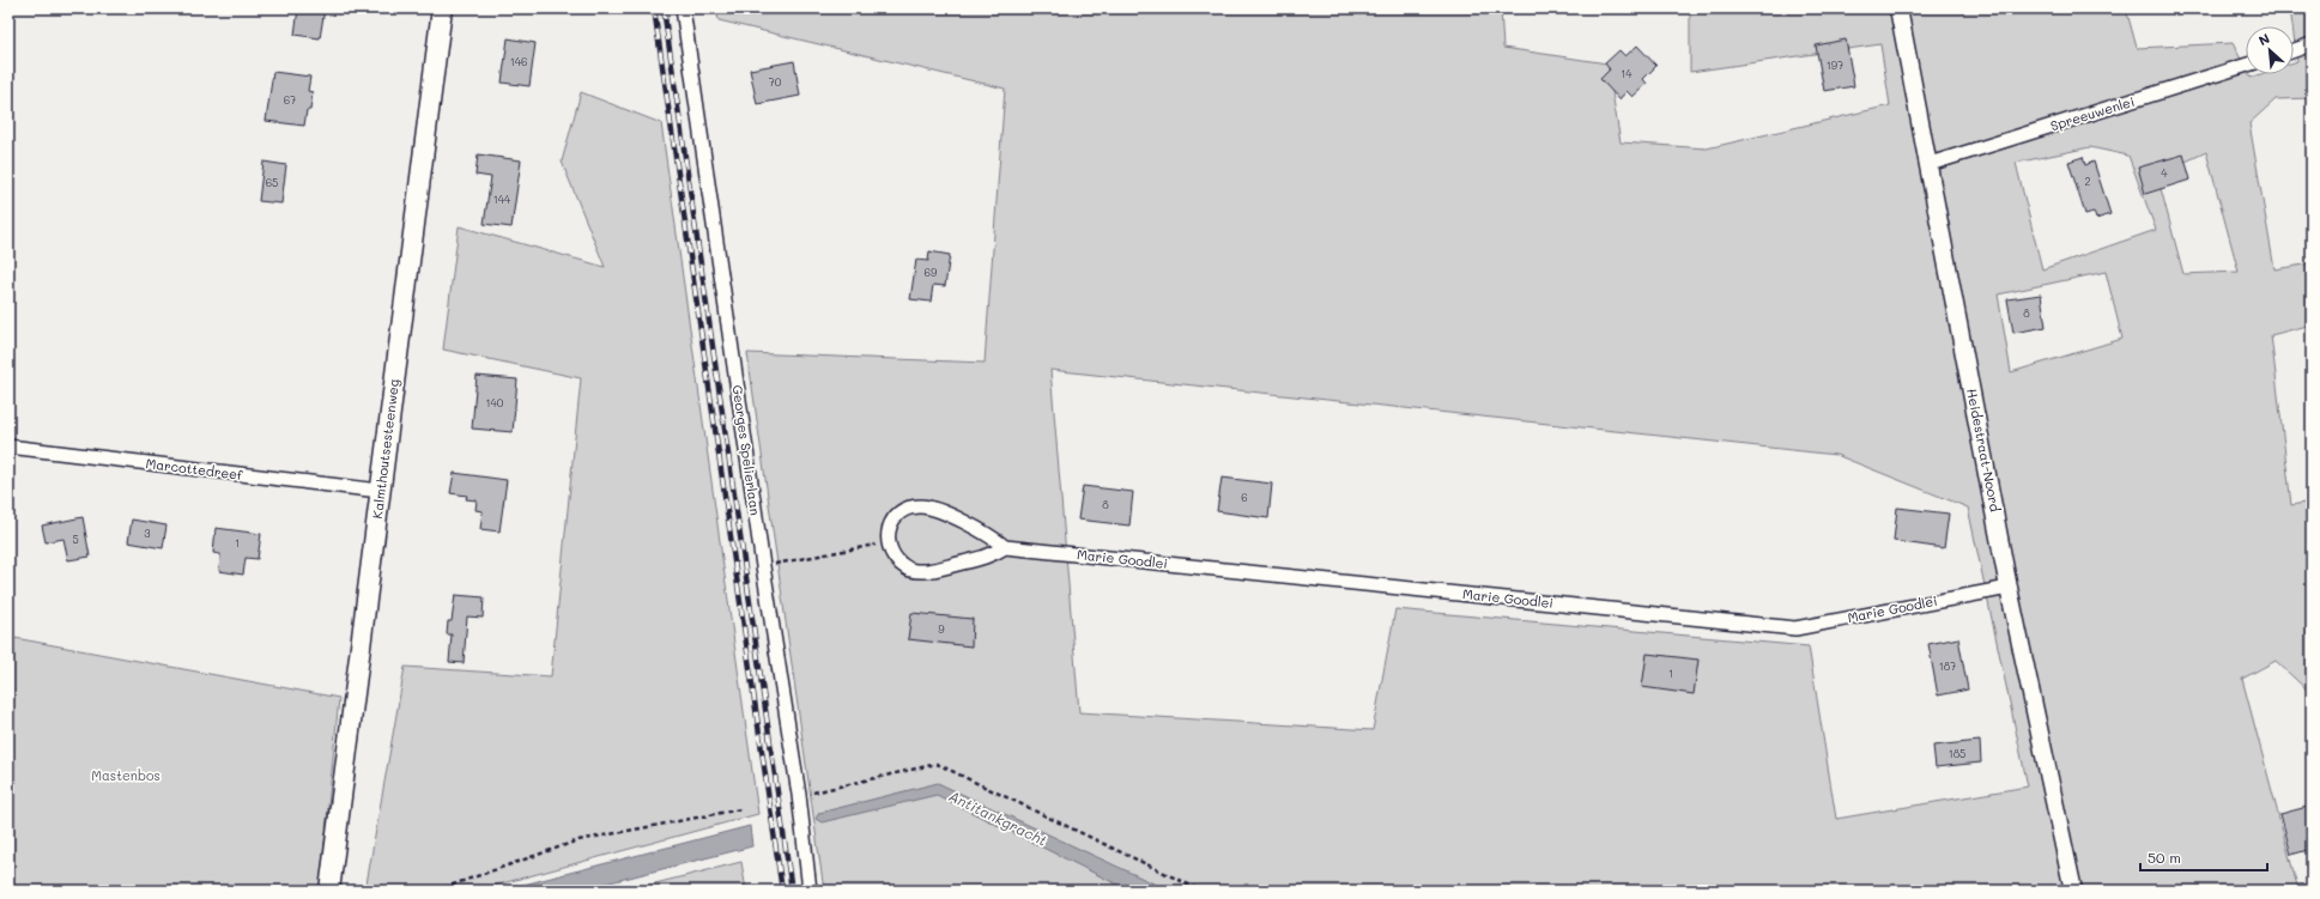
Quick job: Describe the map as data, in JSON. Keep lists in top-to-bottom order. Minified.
{"streets":{"main road":["Kalmthoutsesteenweg"],"street":["Spreeuwenlei","Georges Spelierlaan","Heidestraat-Noord","Marcottedreef","Marie Goodlei"]},"crossings":[["Spreeuwenlei","Heidestraat-Noord"],["Kalmthoutsesteenweg","Marcottedreef"],["Heidestraat-Noord","Marie Goodlei"]],"water":["Antitankgracht"],"parks":["Mastenbos"],"house_numbers":["146","197","14","70","67","4","2","65","144","69","8","140","6","8","3","5","1","9","187","1","185"],"scale_bar":"50 m","north":"top left"}
